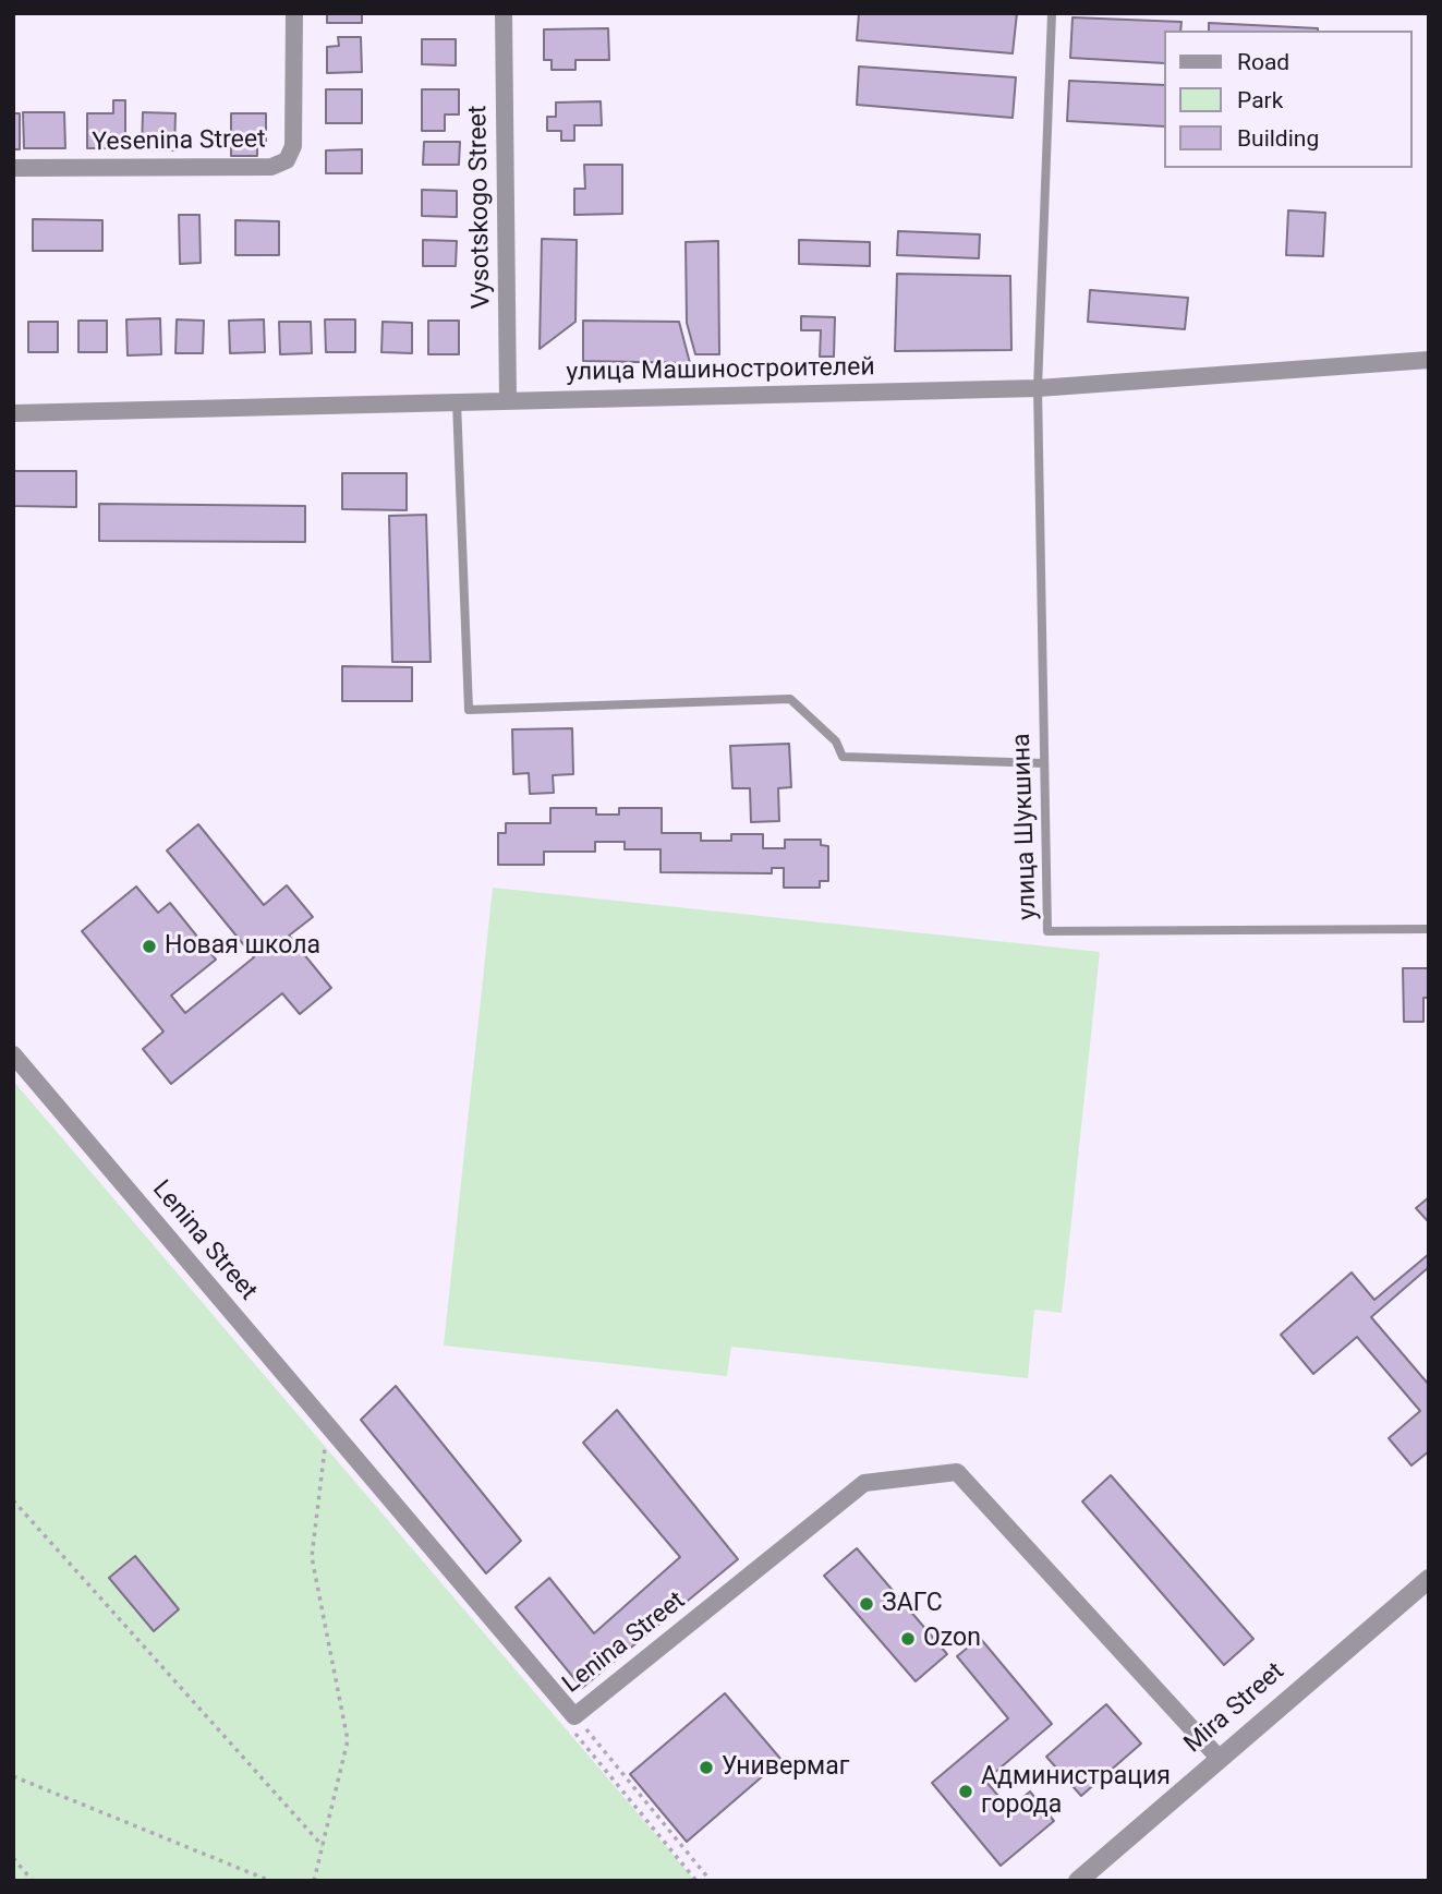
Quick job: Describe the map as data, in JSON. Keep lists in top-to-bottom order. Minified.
{"streets":{"street":["Yesenina Street","Vysotskogo Street","улица Машиностроителей","Lenina Street","Mira Street"],"lane":["улица Шукшина"]},"crossings":[["Vysotskogo Street","улица Машиностроителей"],["улица Машиностроителей","улица Шукшина"],["Lenina Street","Mira Street"]],"places":["Новая школа","ЗАГС","Ozon","Универмаг","Администрация города"],"legend":["Road","Park","Building"]}
